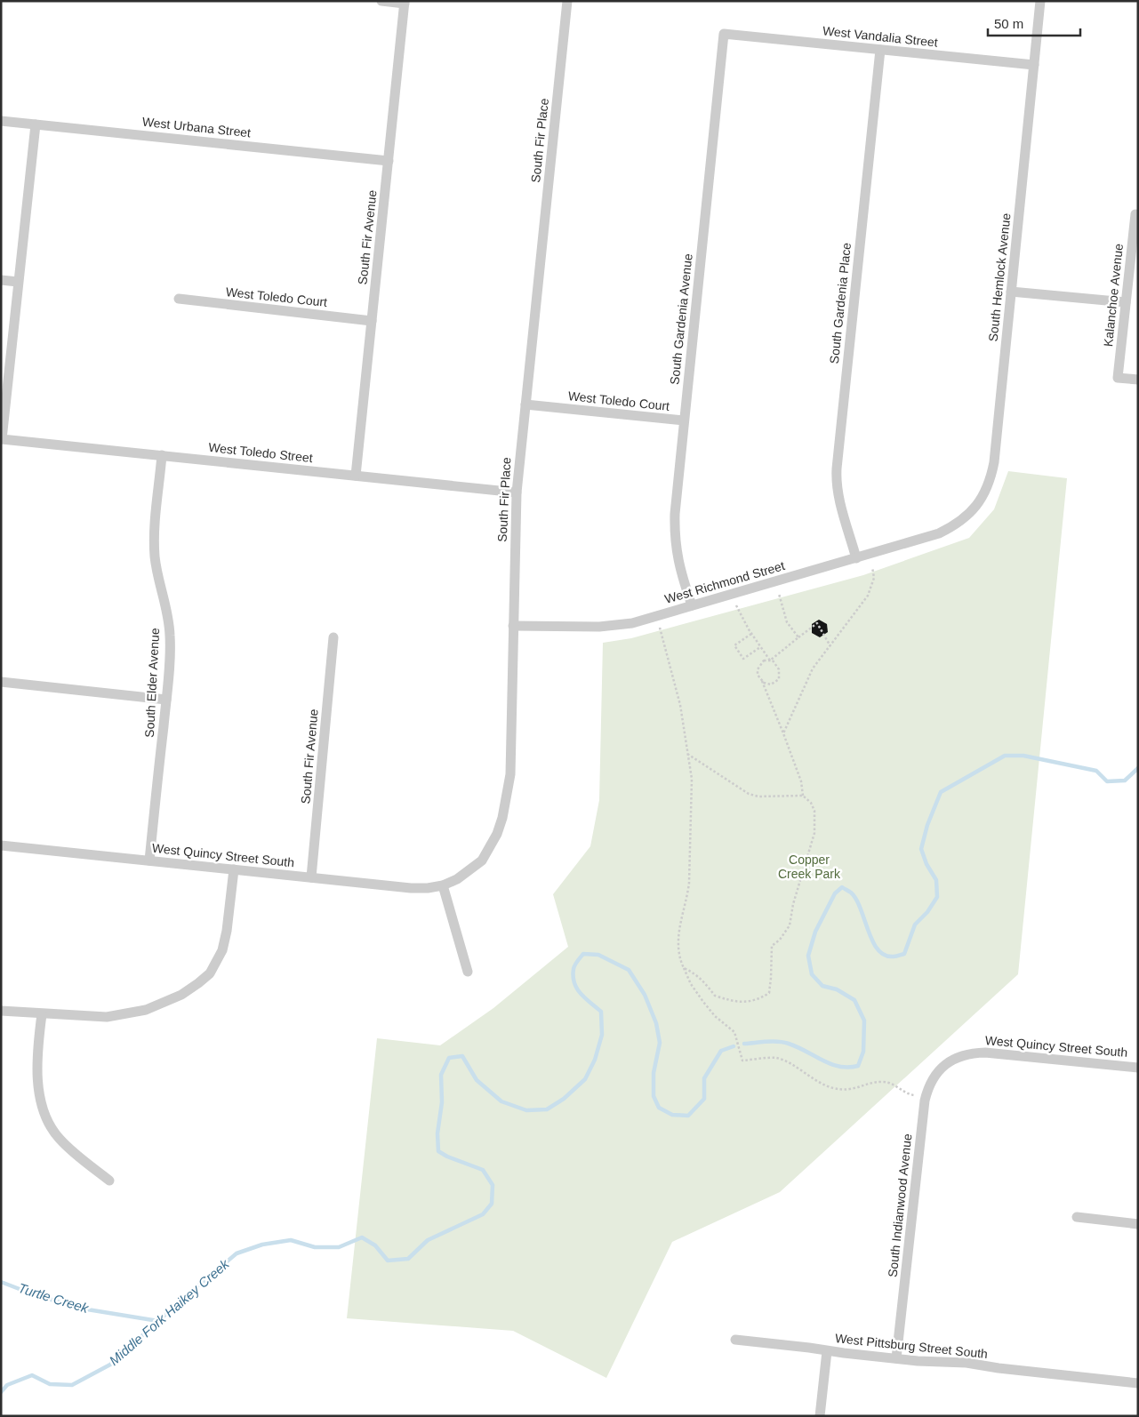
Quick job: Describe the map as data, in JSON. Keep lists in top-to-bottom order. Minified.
{"streets":{"street":["West Vandalia Street","West Urbana Street","South Fir Place","South Fir Avenue","South Hemlock Avenue","Kalanchoe Avenue","West Toledo Court","South Gardenia Place","South Gardenia Avenue","West Toledo Street","West Richmond Street","South Elder Avenue","West Quincy Street South","South Indianwood Avenue","West Pittsburg Street South"]},"crossings":[["West Vandalia Street","South Hemlock Avenue"],["West Vandalia Street","South Gardenia Place"],["West Vandalia Street","South Gardenia Avenue"],["West Urbana Street","South Fir Avenue"],["South Fir Place","West Toledo Court"],["South Fir Place","West Toledo Street"],["South Fir Place","West Richmond Street"],["South Fir Place","West Quincy Street South"],["South Fir Avenue","West Toledo Court"],["South Fir Avenue","West Toledo Street"],["South Fir Avenue","West Quincy Street South"],["South Hemlock Avenue","West Richmond Street"],["West Toledo Court","South Gardenia Avenue"],["South Gardenia Place","West Richmond Street"],["South Gardenia Avenue","West Richmond Street"],["West Toledo Street","South Elder Avenue"],["South Elder Avenue","West Quincy Street South"],["West Quincy Street South","South Indianwood Avenue"],["South Indianwood Avenue","West Pittsburg Street South"]],"water":["Turtle Creek","Middle Fork Haikey Creek"],"parks":["Copper Creek Park"],"scale_bar":"50 m"}
